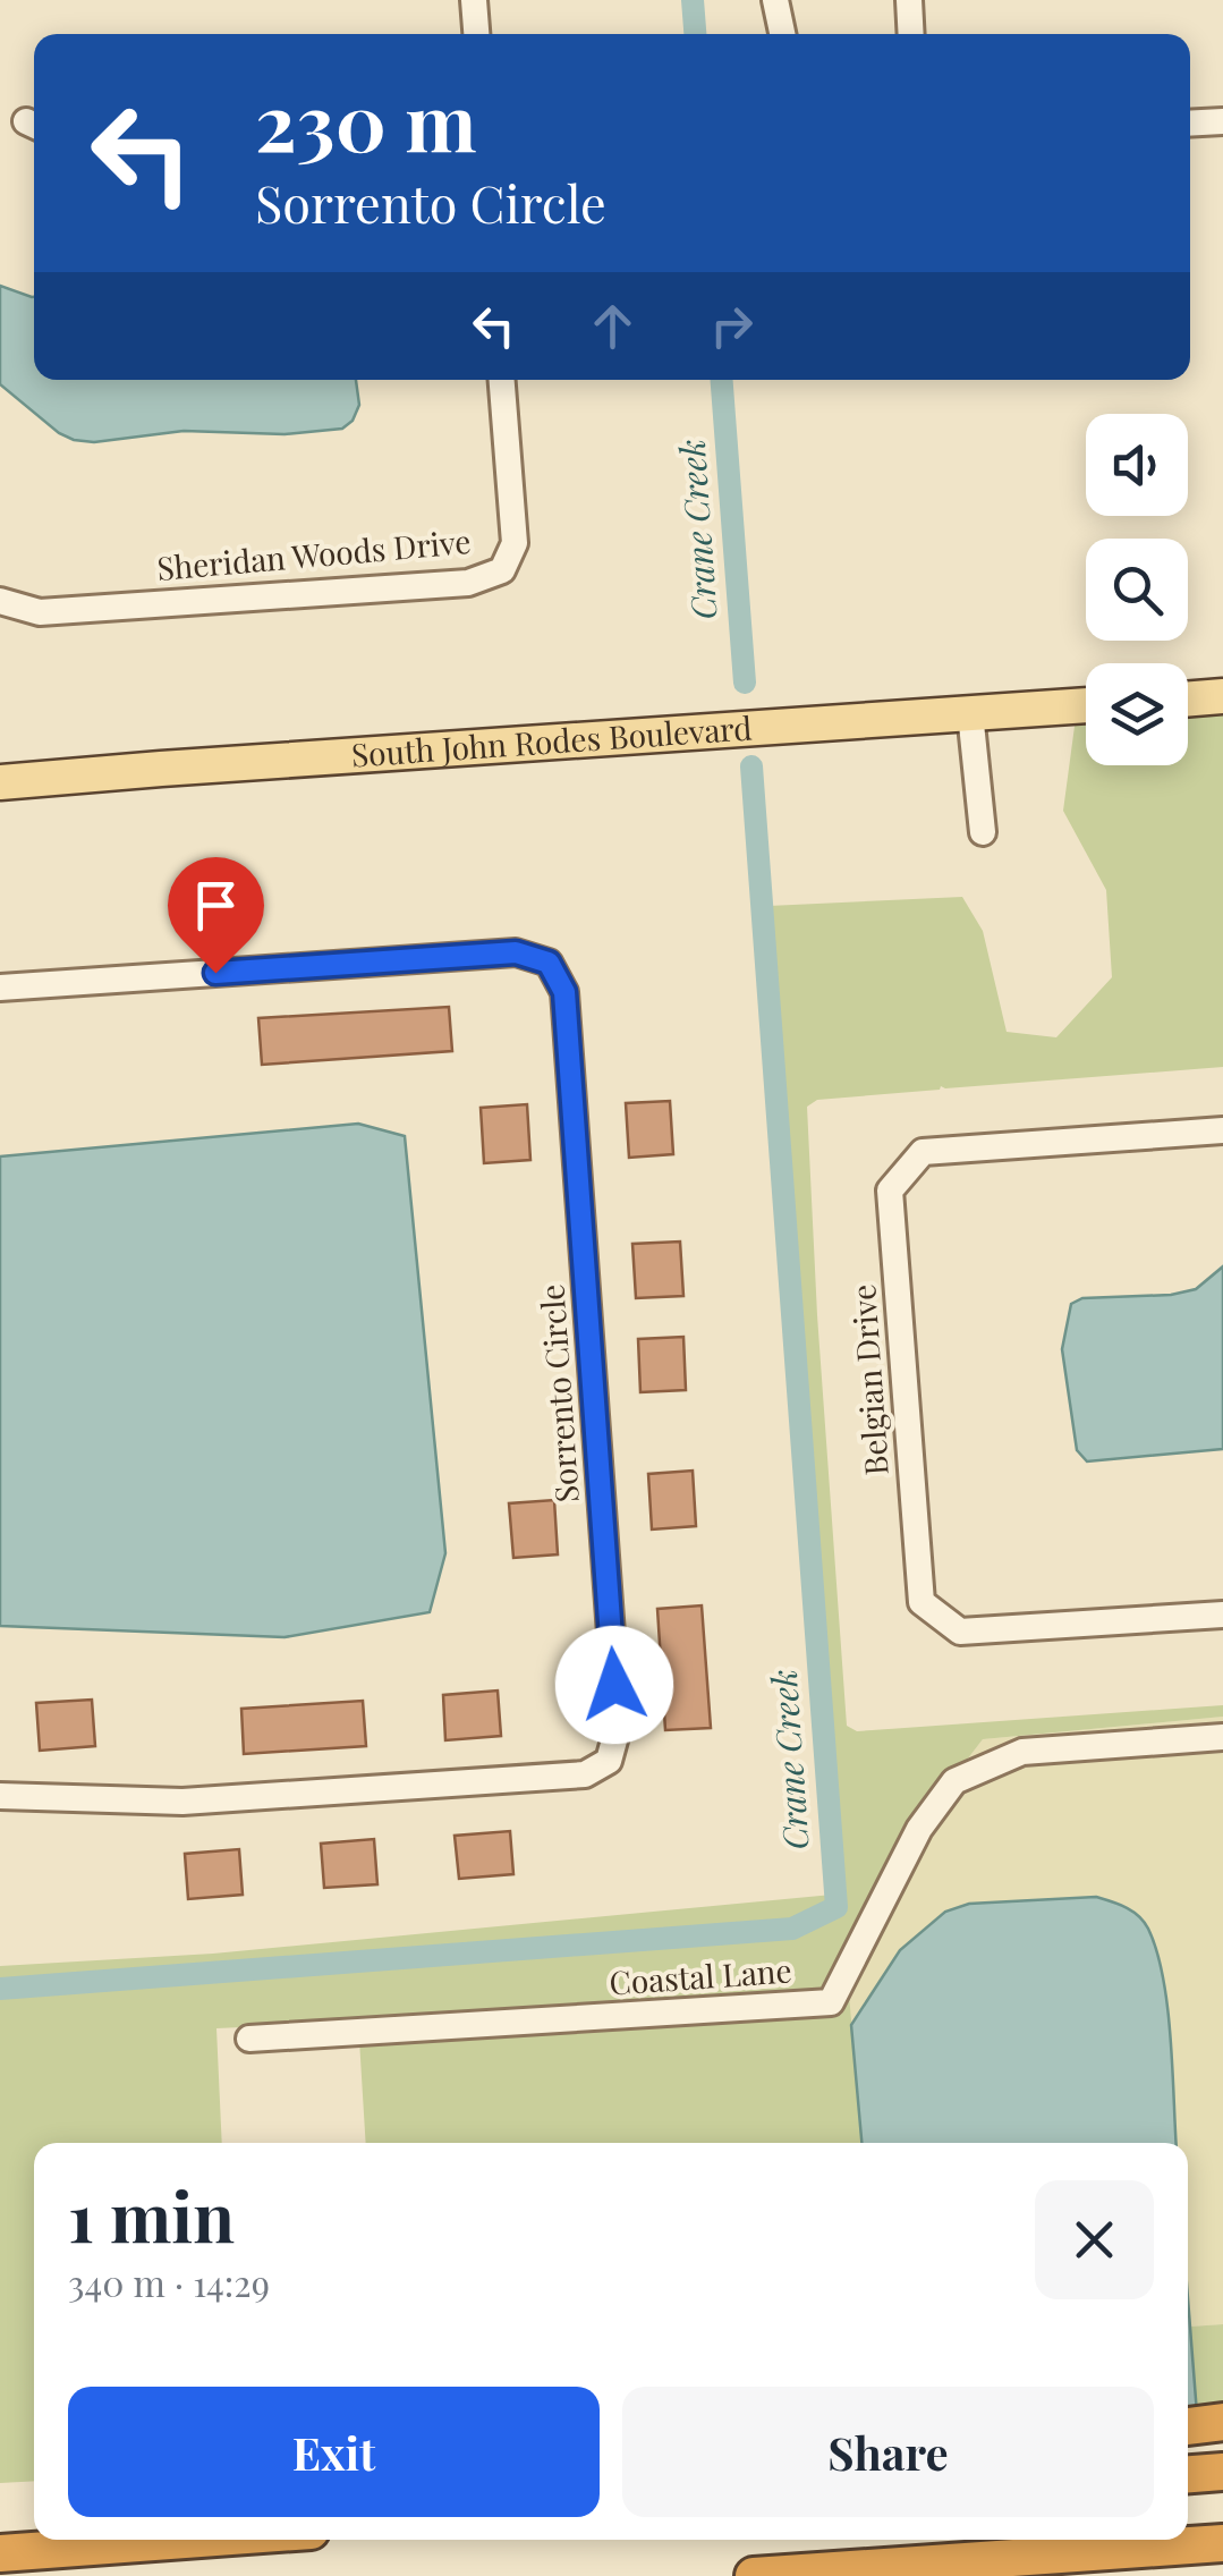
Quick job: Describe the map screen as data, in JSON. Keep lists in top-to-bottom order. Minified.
{"streets":{"main road":["South John Rodes Boulevard"],"street":["Sheridan Woods Drive","Belgian Drive","Sorrento Circle","Coastal Lane"]},"water":["Crane Creek"],"page":{"turn":["230 m","Sorrento Circle"],"heading":["1 min","340 m · 14:29"],"buttons":["Exit","Share"]}}
